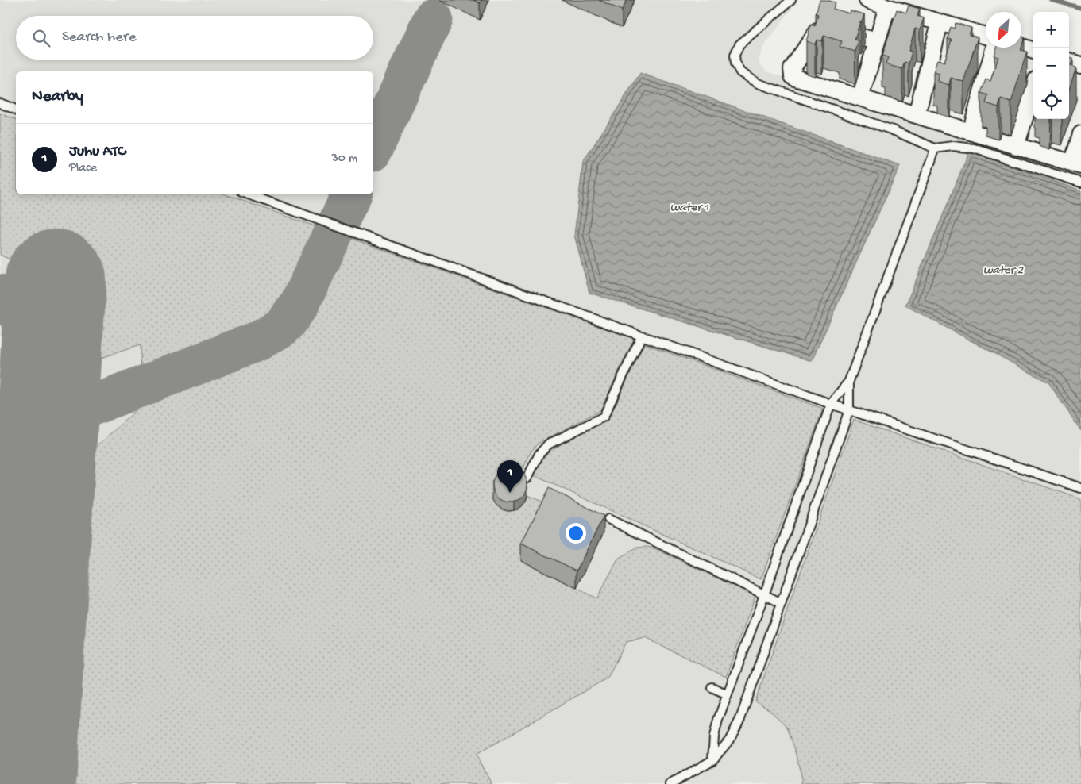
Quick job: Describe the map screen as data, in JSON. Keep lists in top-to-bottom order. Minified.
{"water":["water 1","water 2"],"north":"bottom left","page":{"map_buttons":["+","−"],"search":"Search here","heading":"Nearby","list":[{"mark":"1","name":"Juhu ATC","note":"Place","value":"30 m"}],"pins":"1"}}
